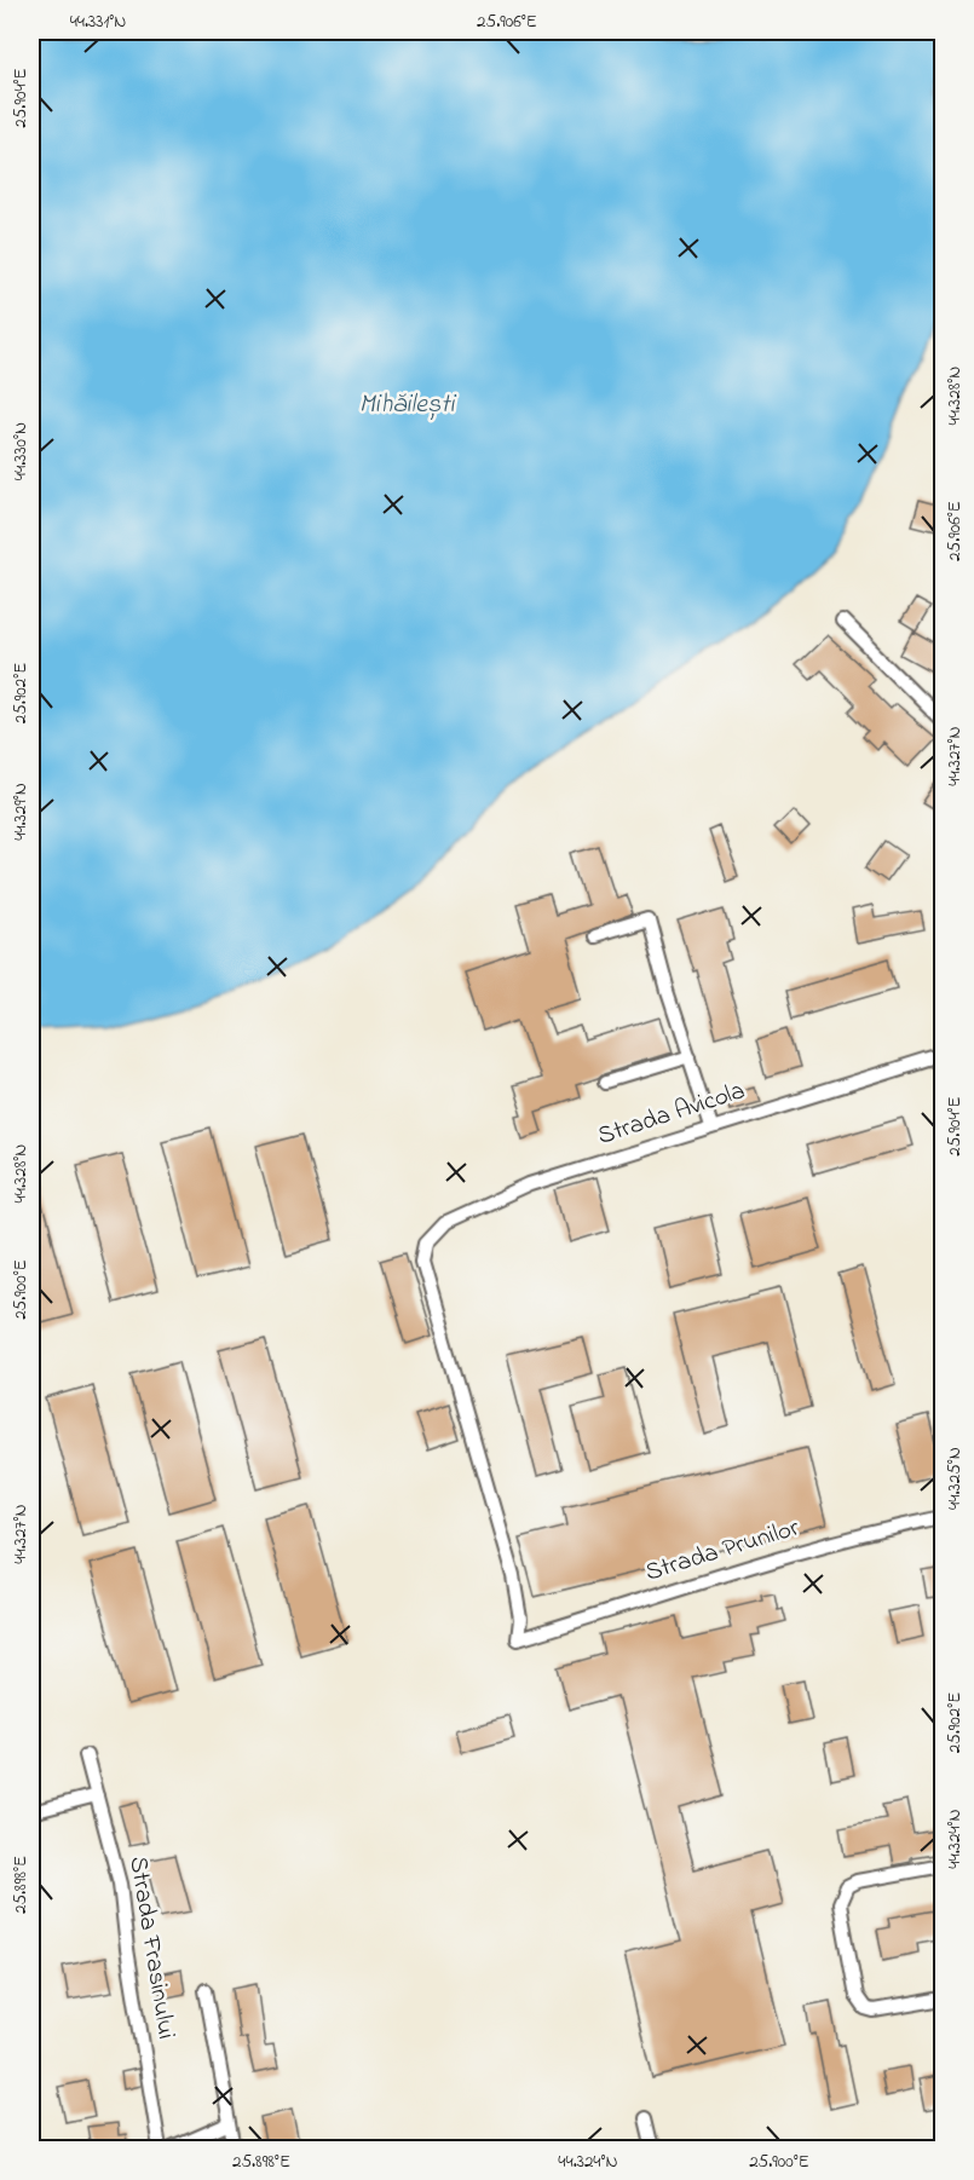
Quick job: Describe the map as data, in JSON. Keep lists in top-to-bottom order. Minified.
{"streets":{"street":["Strada Avicola","Strada Prunilor","Strada Frasinului"]},"crossings":[["Strada Avicola","Strada Prunilor"]],"water":["Mihăilești"],"coordinates":["44.331°N","25.906°E","25.904°E","44.328°N","44.330°N","25.902°E","44.327°N","44.329°N","25.900°E","44.325°N","44.324°N","25.898°E"]}
